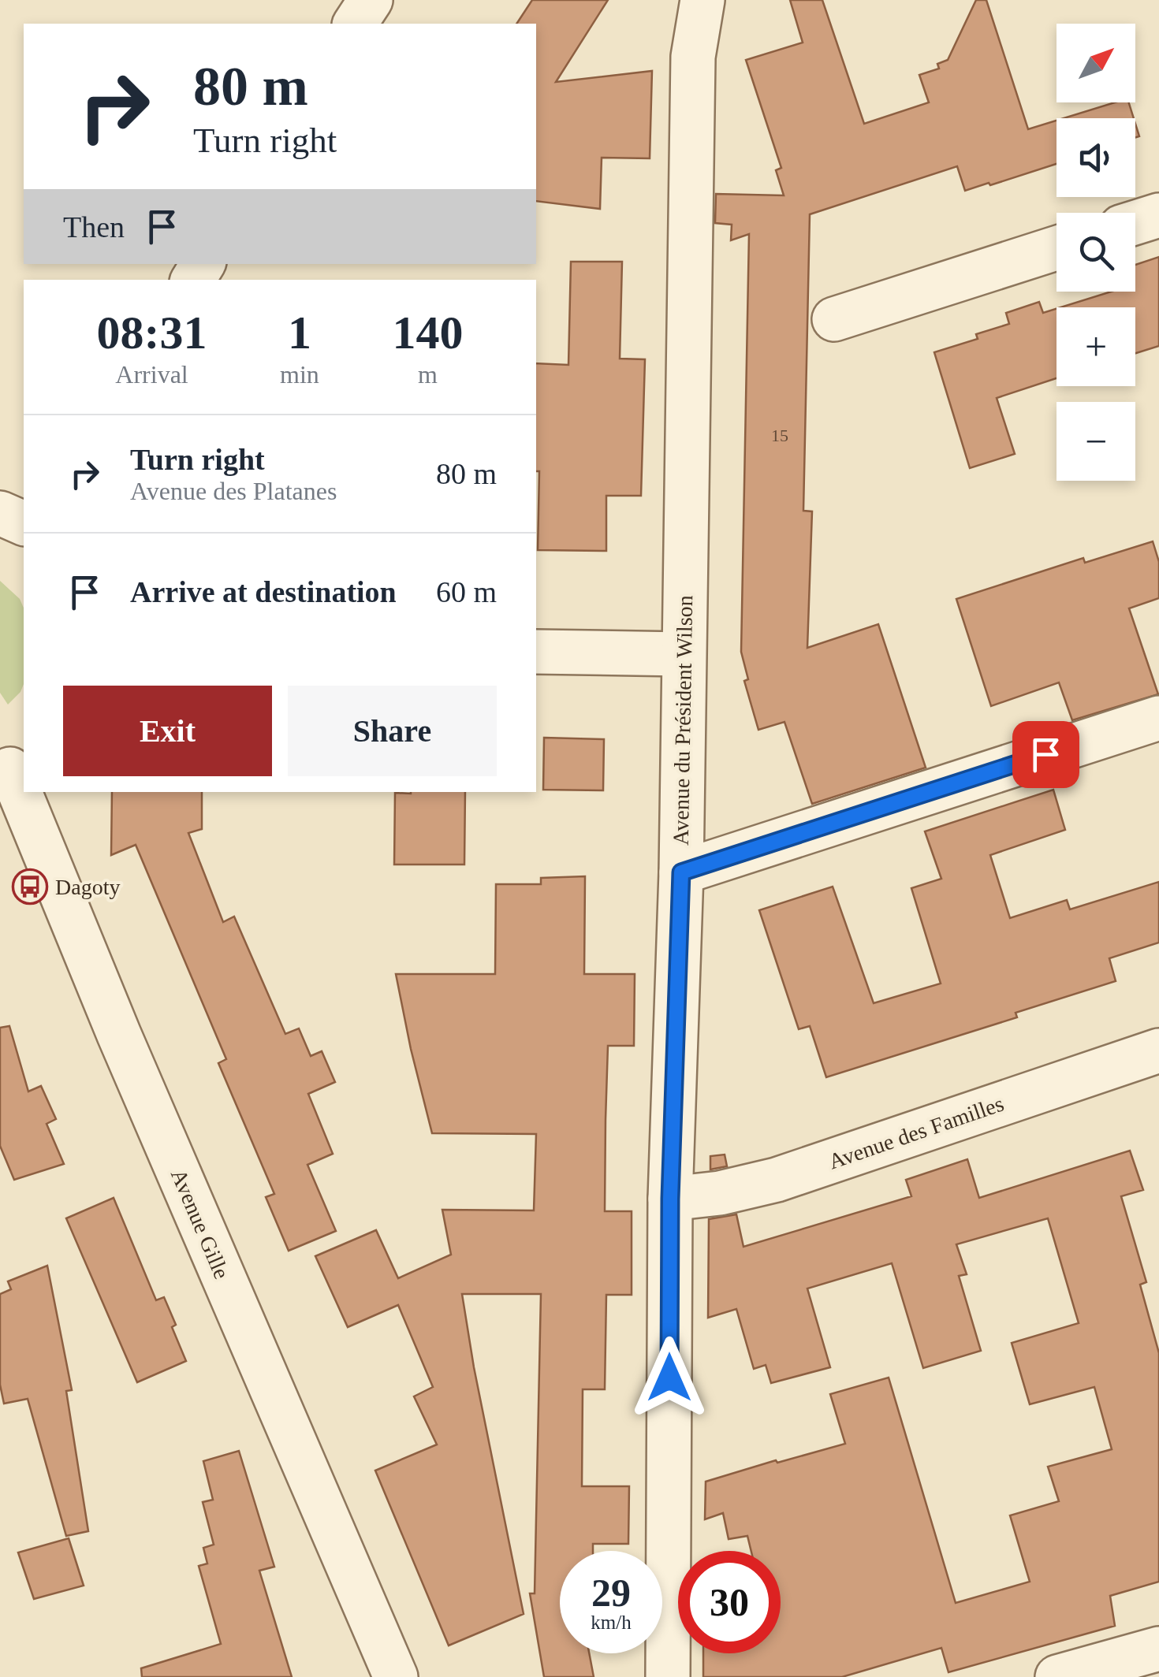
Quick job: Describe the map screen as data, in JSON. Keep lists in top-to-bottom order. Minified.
{"streets":{"street":["Avenue du Président Wilson","Avenue des Familles","Avenue Gille"]},"crossings":[["Avenue du Président Wilson","Avenue des Familles"]],"places":{"bus stop":["Dagoty"]},"house_numbers":["15"],"north":"top right","page":{"map_buttons":["+","−"],"turn":["80 m","Turn right"],"then":"Then","eta":["08:31","Arrival","1","min","140","m"],"list":[{"name":"Turn right","note":"Avenue des Platanes","value":"80 m"},{"name":"Arrive at destination","value":"60 m"}],"buttons":["Exit","Share"],"speed":"29 km/h","limit":"30"}}
